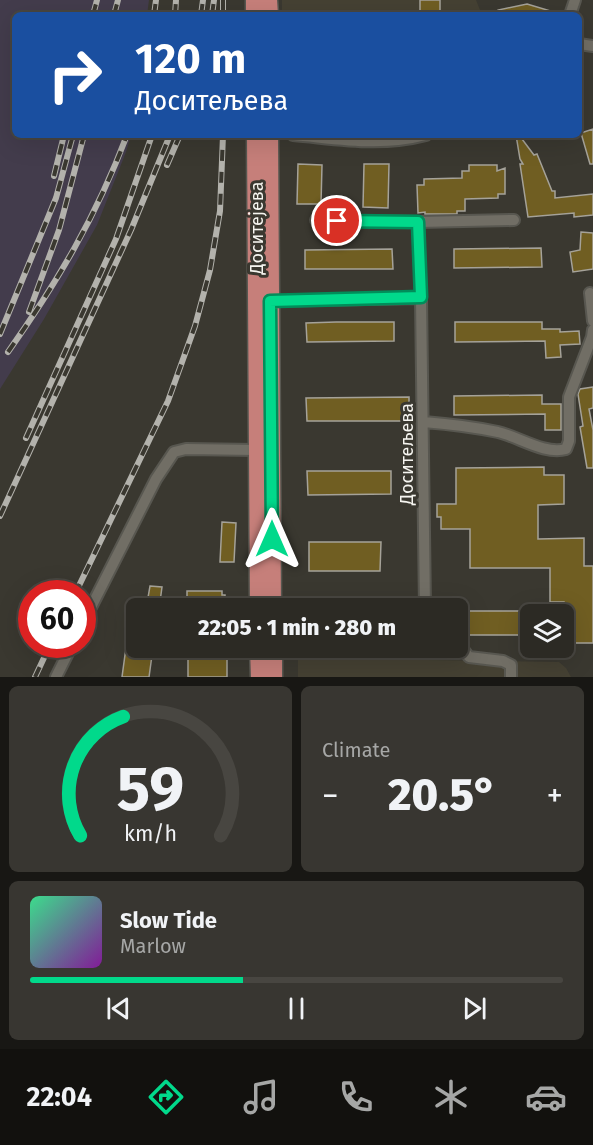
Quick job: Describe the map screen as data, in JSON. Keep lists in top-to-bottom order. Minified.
{"streets":{"main road":["Доситејева"],"street":["Доситељева"]},"page":{"turn":["120 m","Доситељева"],"limit":"60","trip":"22:05 · 1 min · 280 m","tile":"Climate","heat":["−","20.5°","+"],"song":["Slow Tide","Marlow"],"tabs":"22:04","gauge":["59","km/h"]}}
